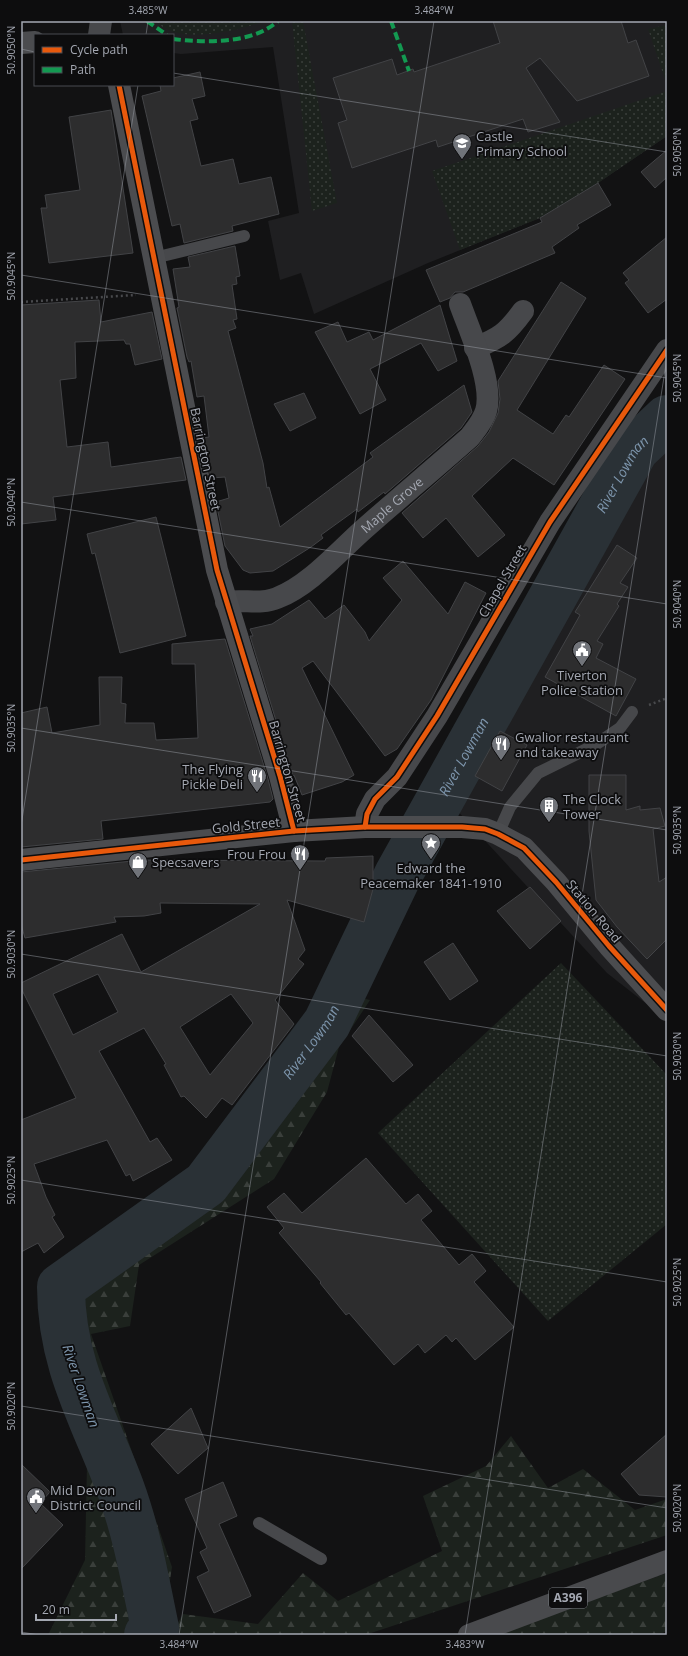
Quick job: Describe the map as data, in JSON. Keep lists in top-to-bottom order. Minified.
{"streets":{"main road":["A396"],"street":["Barrington Street","Maple Grove","Chapel Street","Gold Street","Station Road"]},"crossings":[["Barrington Street","Maple Grove"],["Barrington Street","Gold Street"],["Chapel Street","Gold Street"],["Gold Street","Station Road"]],"water":["River Lowman"],"places":{"school or university":["Castle Primary School"],"public building":["Tiverton Police Station","Mid Devon District Council"],"restaurant":["Gwalior restaurant and takeaway","The Flying Pickle Deli","Frou Frou"],"building":["The Clock Tower"],"place":["Edward the Peacemaker 1841-1910"],"shop":["Specsavers"]},"legend":["Cycle path","Path"],"scale_bar":"20 m","coordinates":["3.485°W","3.484°W","50.9050°N","50.9045°N","50.9040°N","50.9035°N","50.9030°N","50.9025°N","50.9020°N","3.483°W"]}
